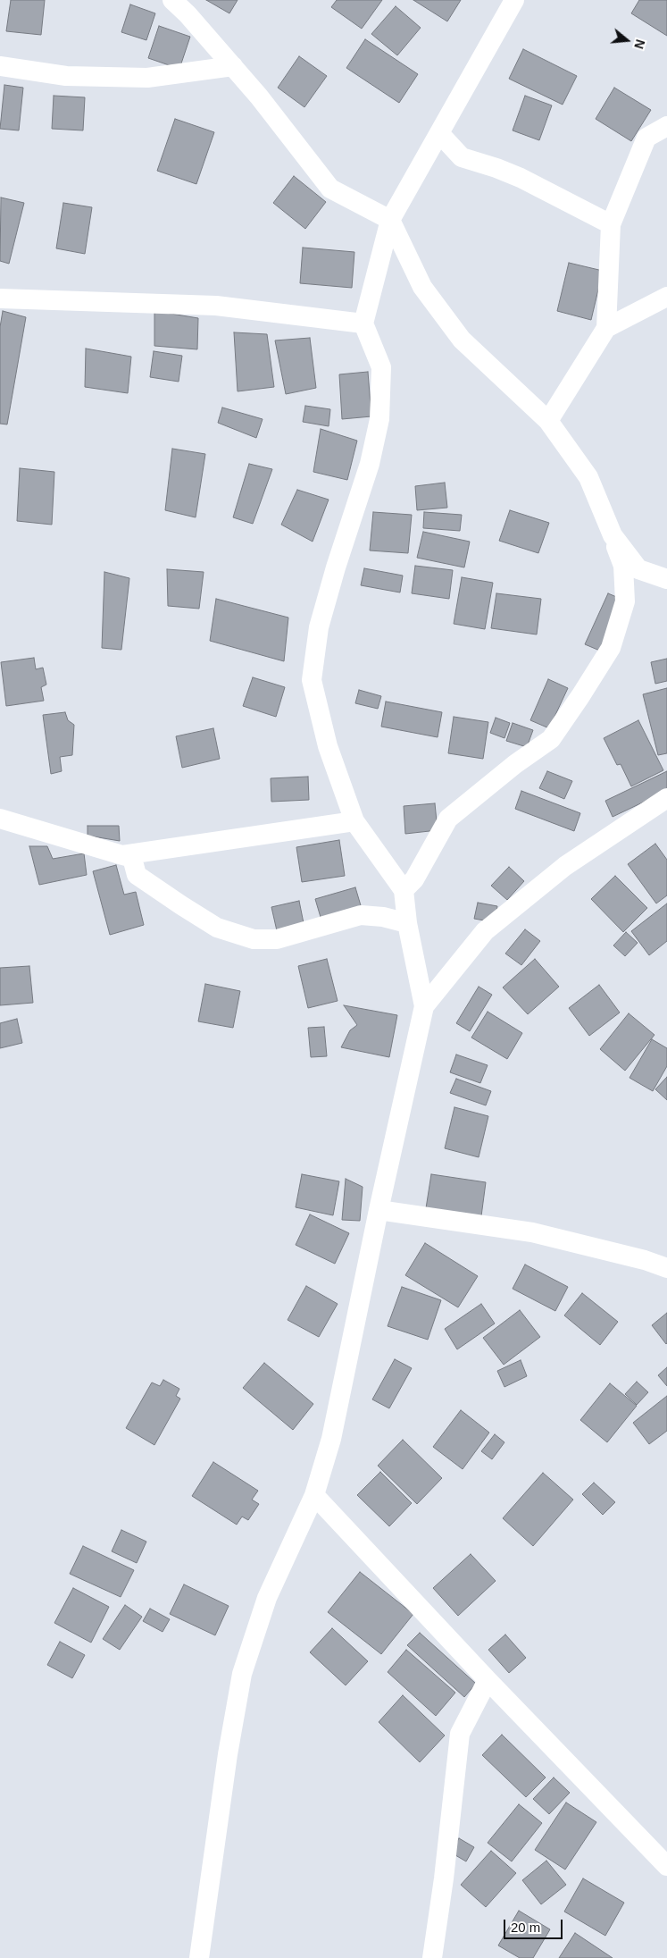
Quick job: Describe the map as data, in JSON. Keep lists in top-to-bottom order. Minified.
{"scale_bar":"20 m","north":"right"}
